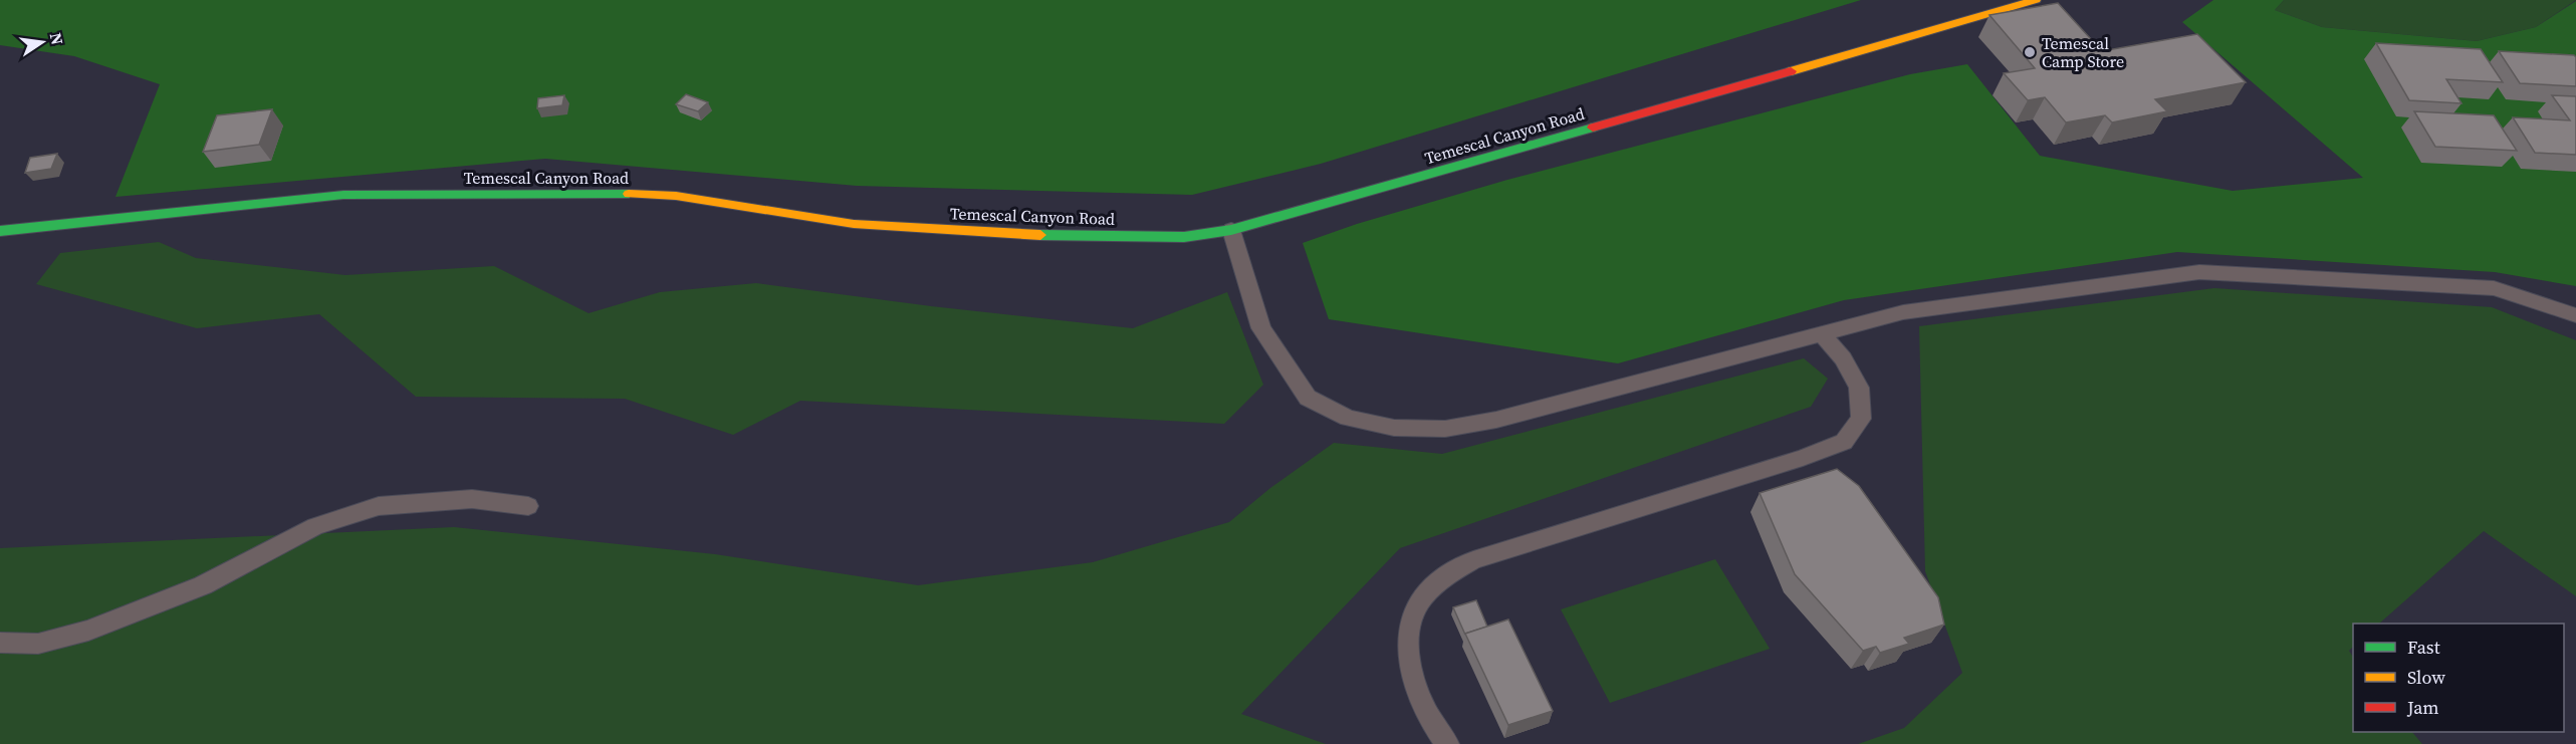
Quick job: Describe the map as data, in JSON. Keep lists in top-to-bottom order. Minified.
{"streets":{"street":["Temescal Canyon Road"]},"places":["Temescal Camp Store"],"legend":["Fast","Slow","Jam"],"north":"right"}
